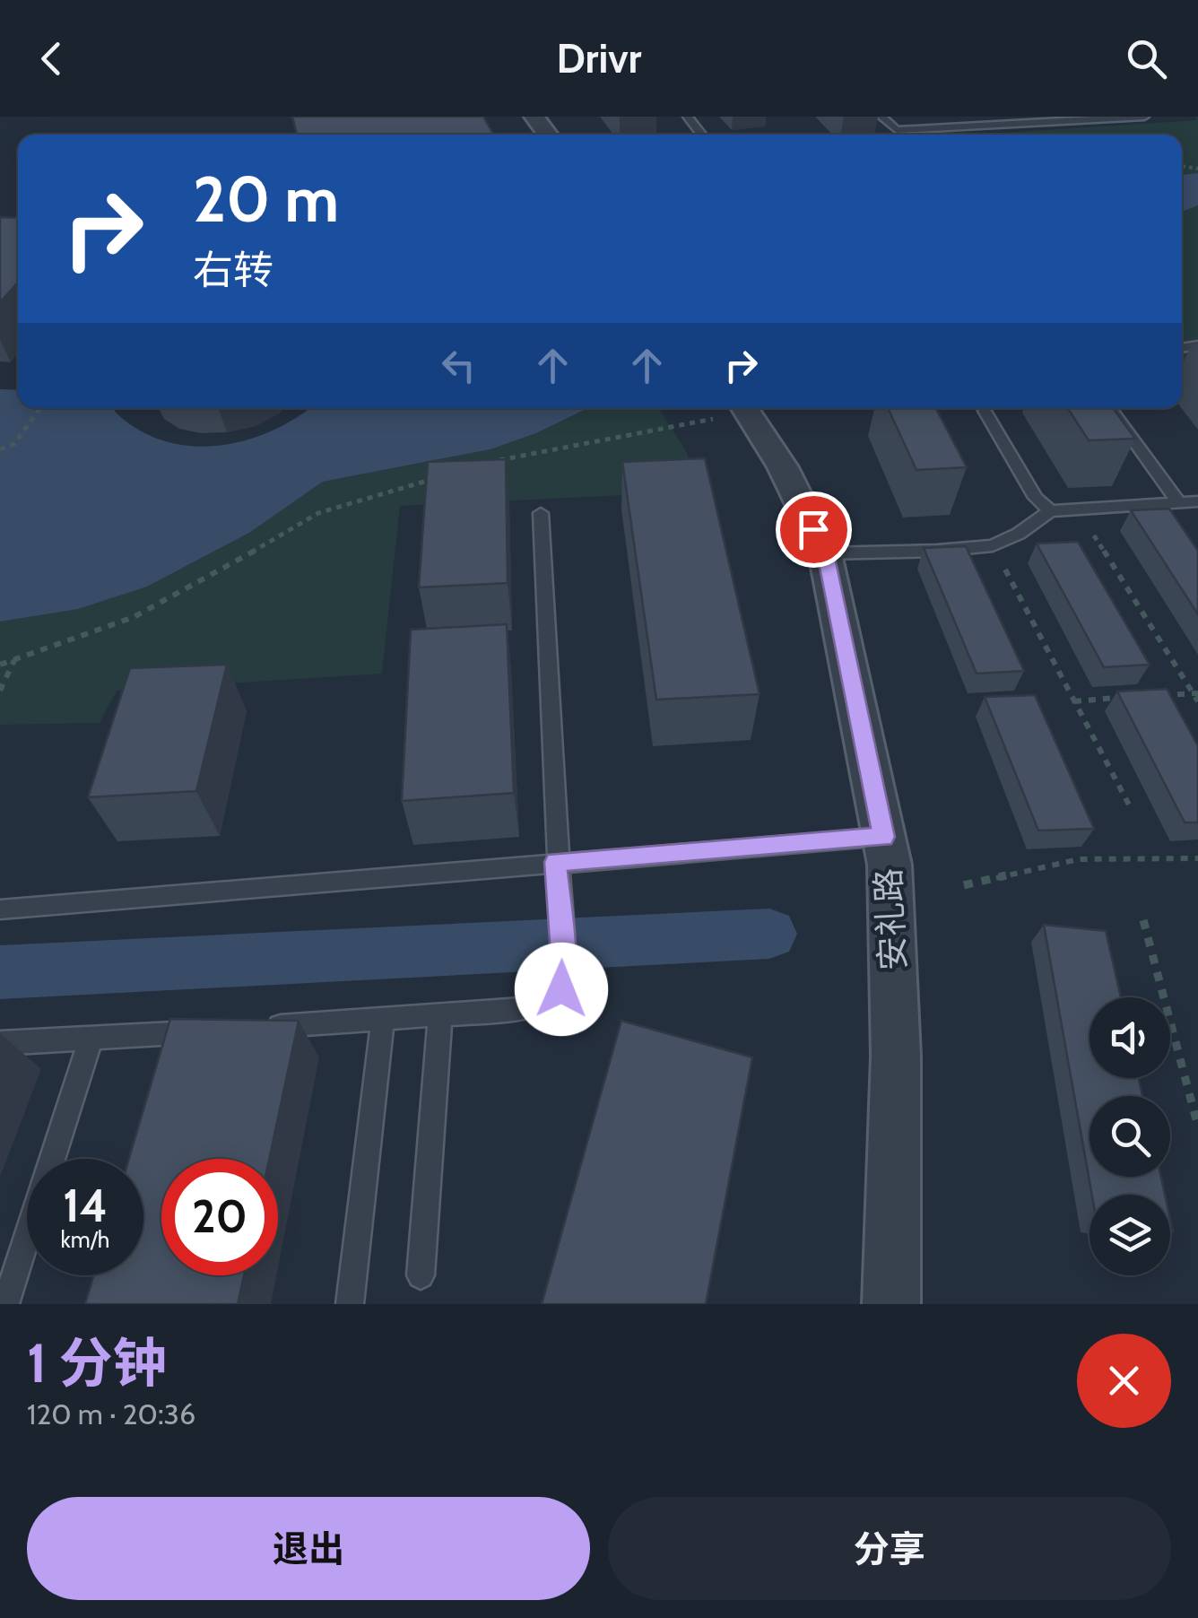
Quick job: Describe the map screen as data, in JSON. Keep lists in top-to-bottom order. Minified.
{"streets":{"street":["安礼路"]},"page":{"header":"Drivr","turn":["20 m","右转"],"speed":"14 km/h","limit":"20","heading":["1 分钟","120 m · 20:36"],"buttons":["退出","分享"]}}
